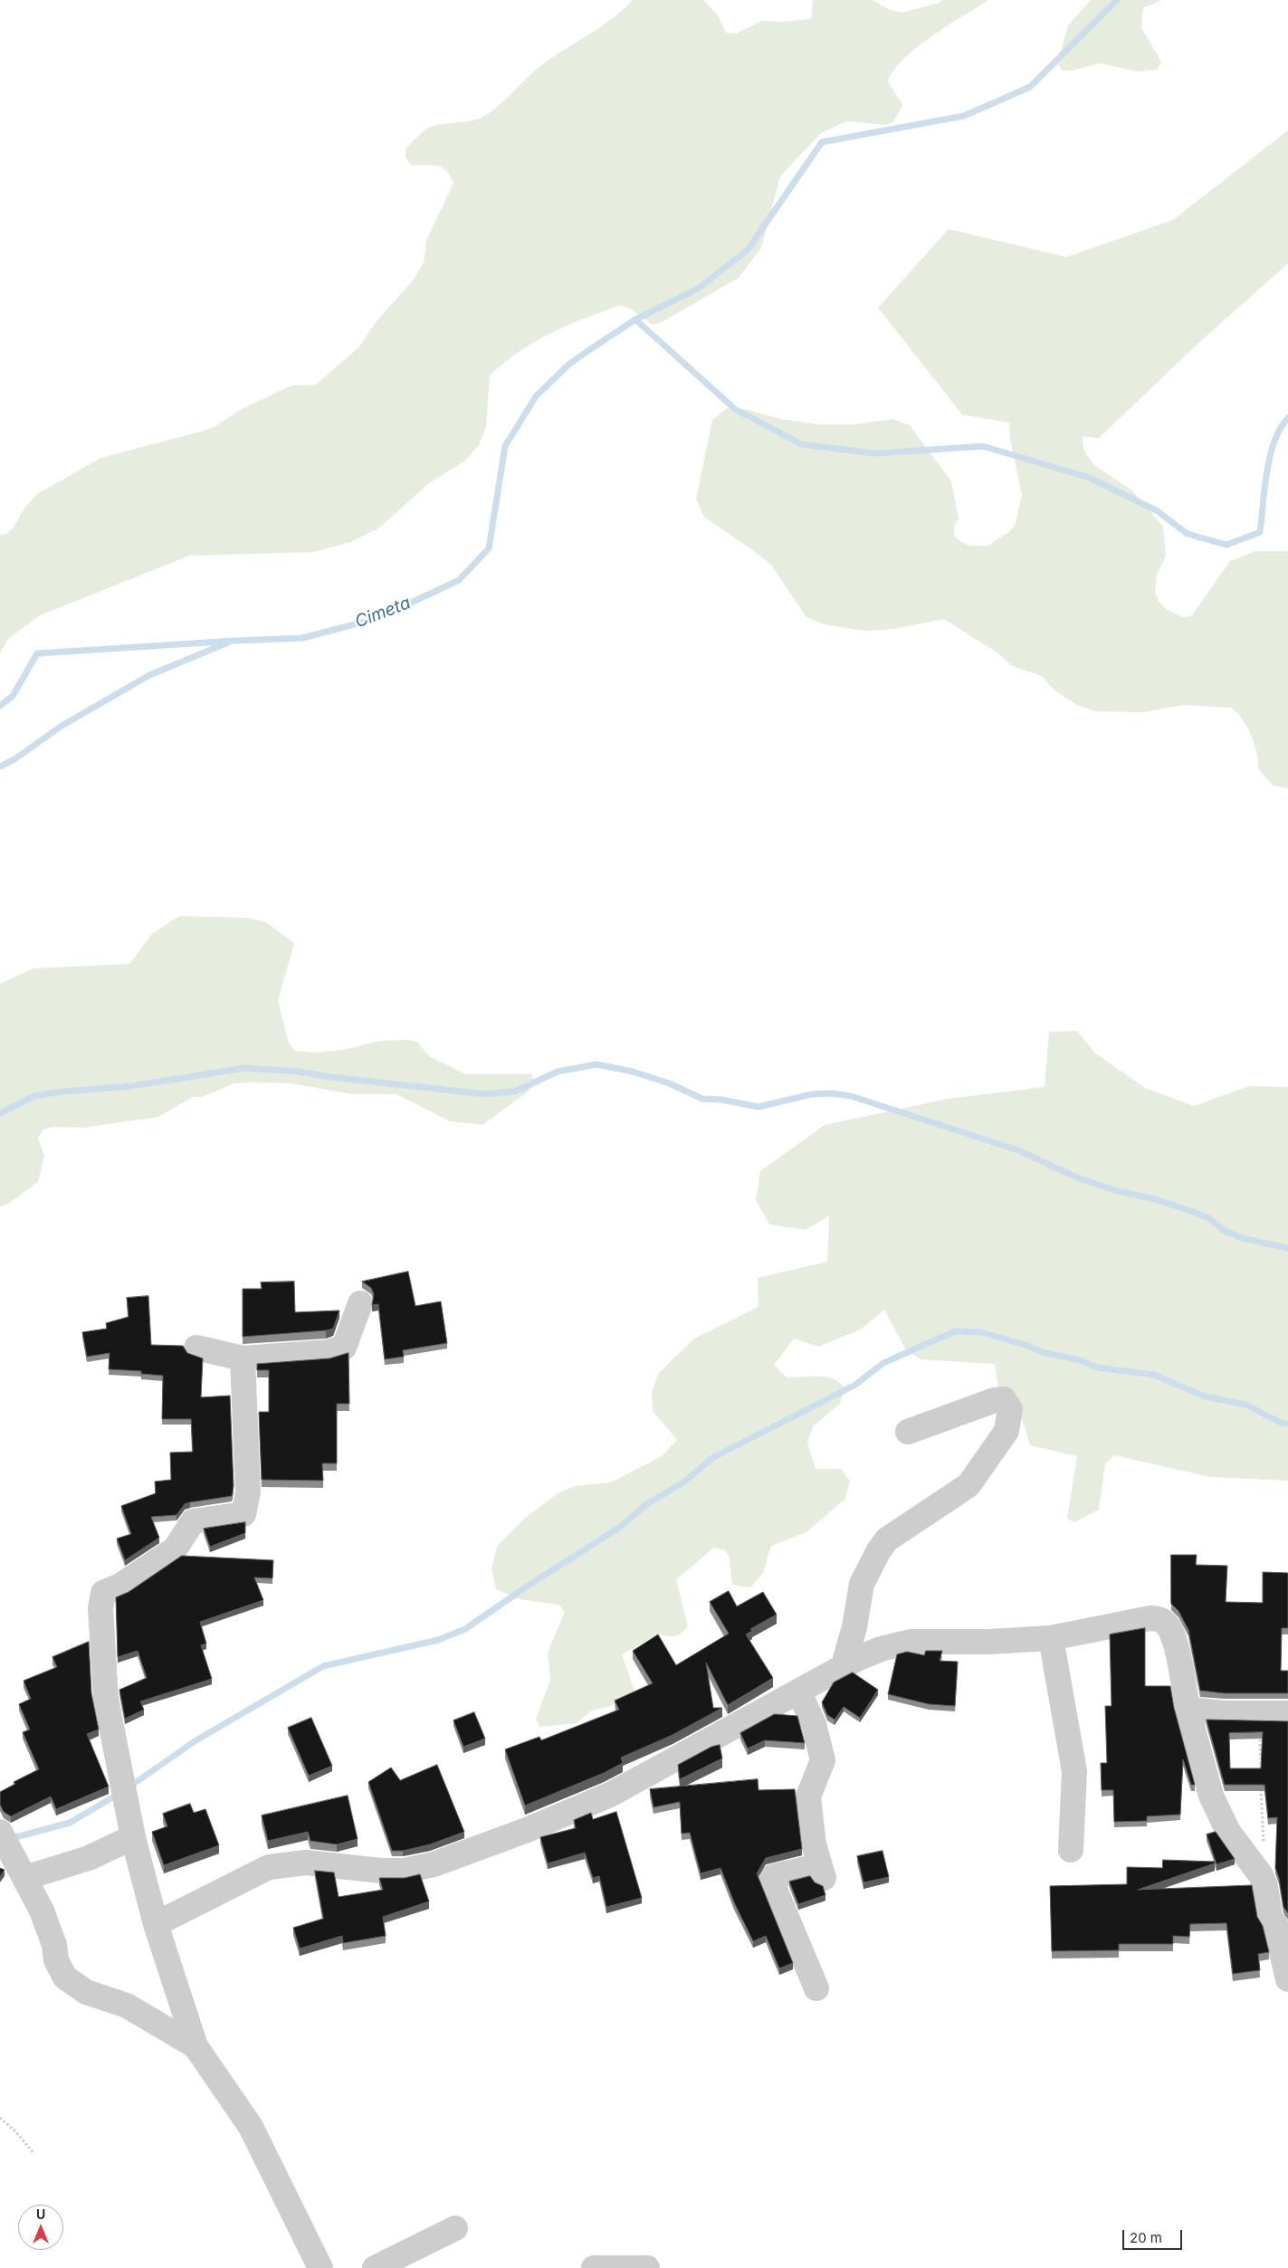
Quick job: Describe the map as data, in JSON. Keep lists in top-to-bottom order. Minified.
{"water":["Cimeta"],"scale_bar":"20 m","north":"top"}
